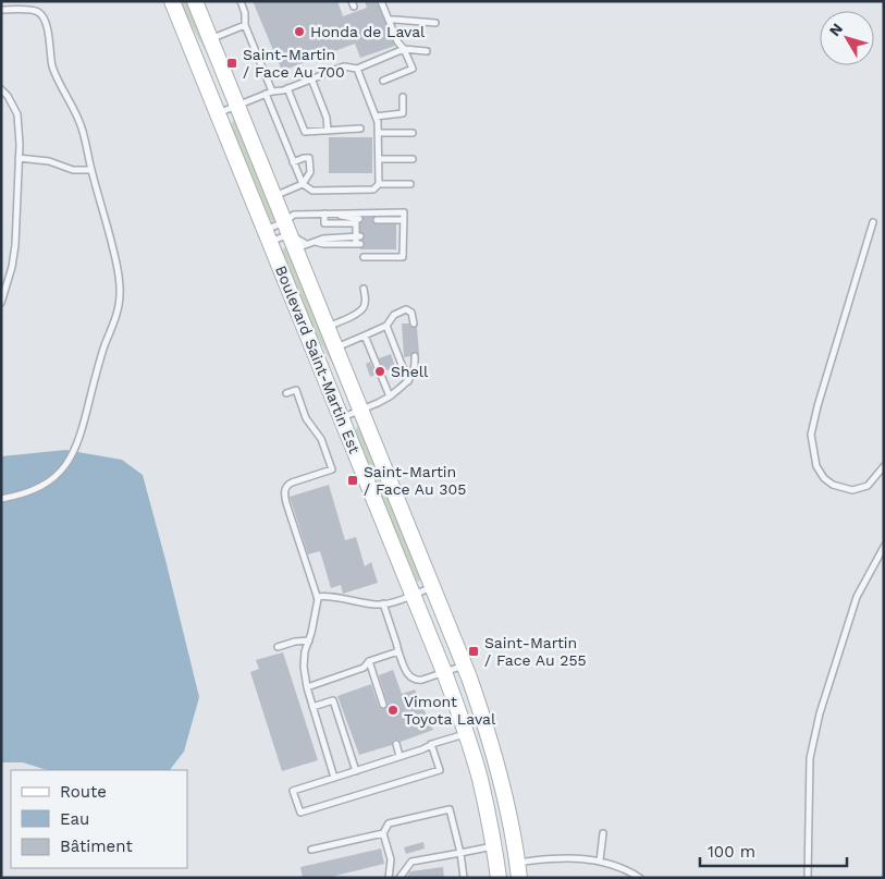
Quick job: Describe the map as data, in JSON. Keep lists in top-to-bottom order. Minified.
{"streets":{"main road":["Boulevard Saint-Martin Est"]},"places":{"other":["Honda de Laval","Shell","Vimont Toyota Laval"],"transit":["Saint-Martin / Face Au 700","Saint-Martin / Face Au 305","Saint-Martin / Face Au 255"]},"legend":["Route","Eau","Bâtiment"],"scale_bar":"100 m","north":"top left"}
